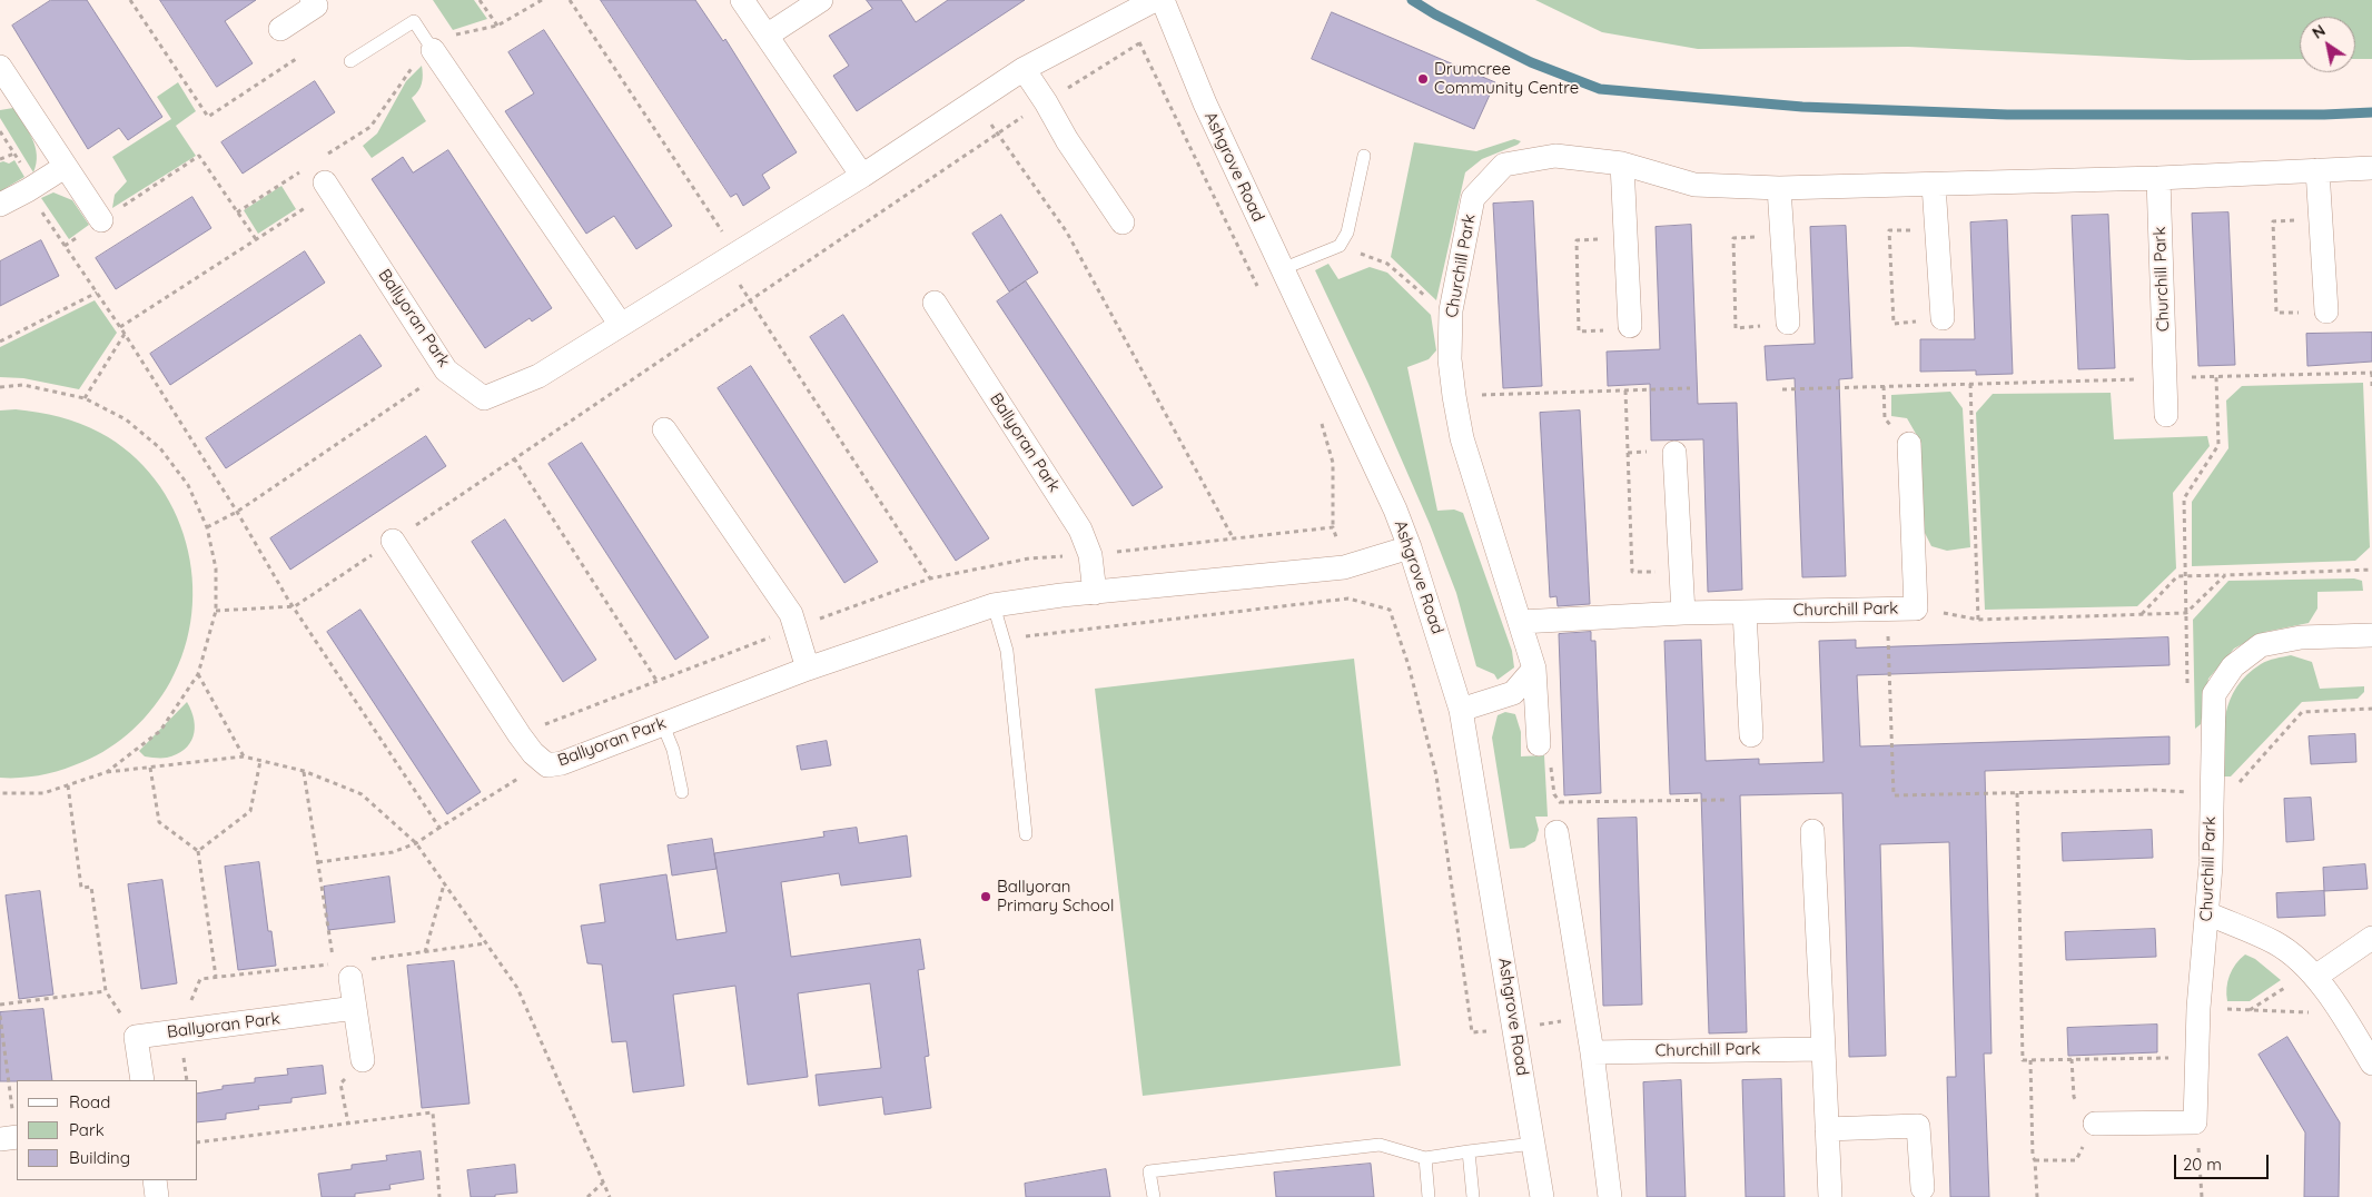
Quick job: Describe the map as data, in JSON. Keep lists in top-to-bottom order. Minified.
{"streets":{"street":["Ashgrove Road","Churchill Park","Ballyoran Park"]},"crossings":[["Ashgrove Road","Ballyoran Park"]],"places":["Drumcree Community Centre","Ballyoran Primary School"],"legend":["Road","Park","Building"],"scale_bar":"20 m","north":"top left"}
